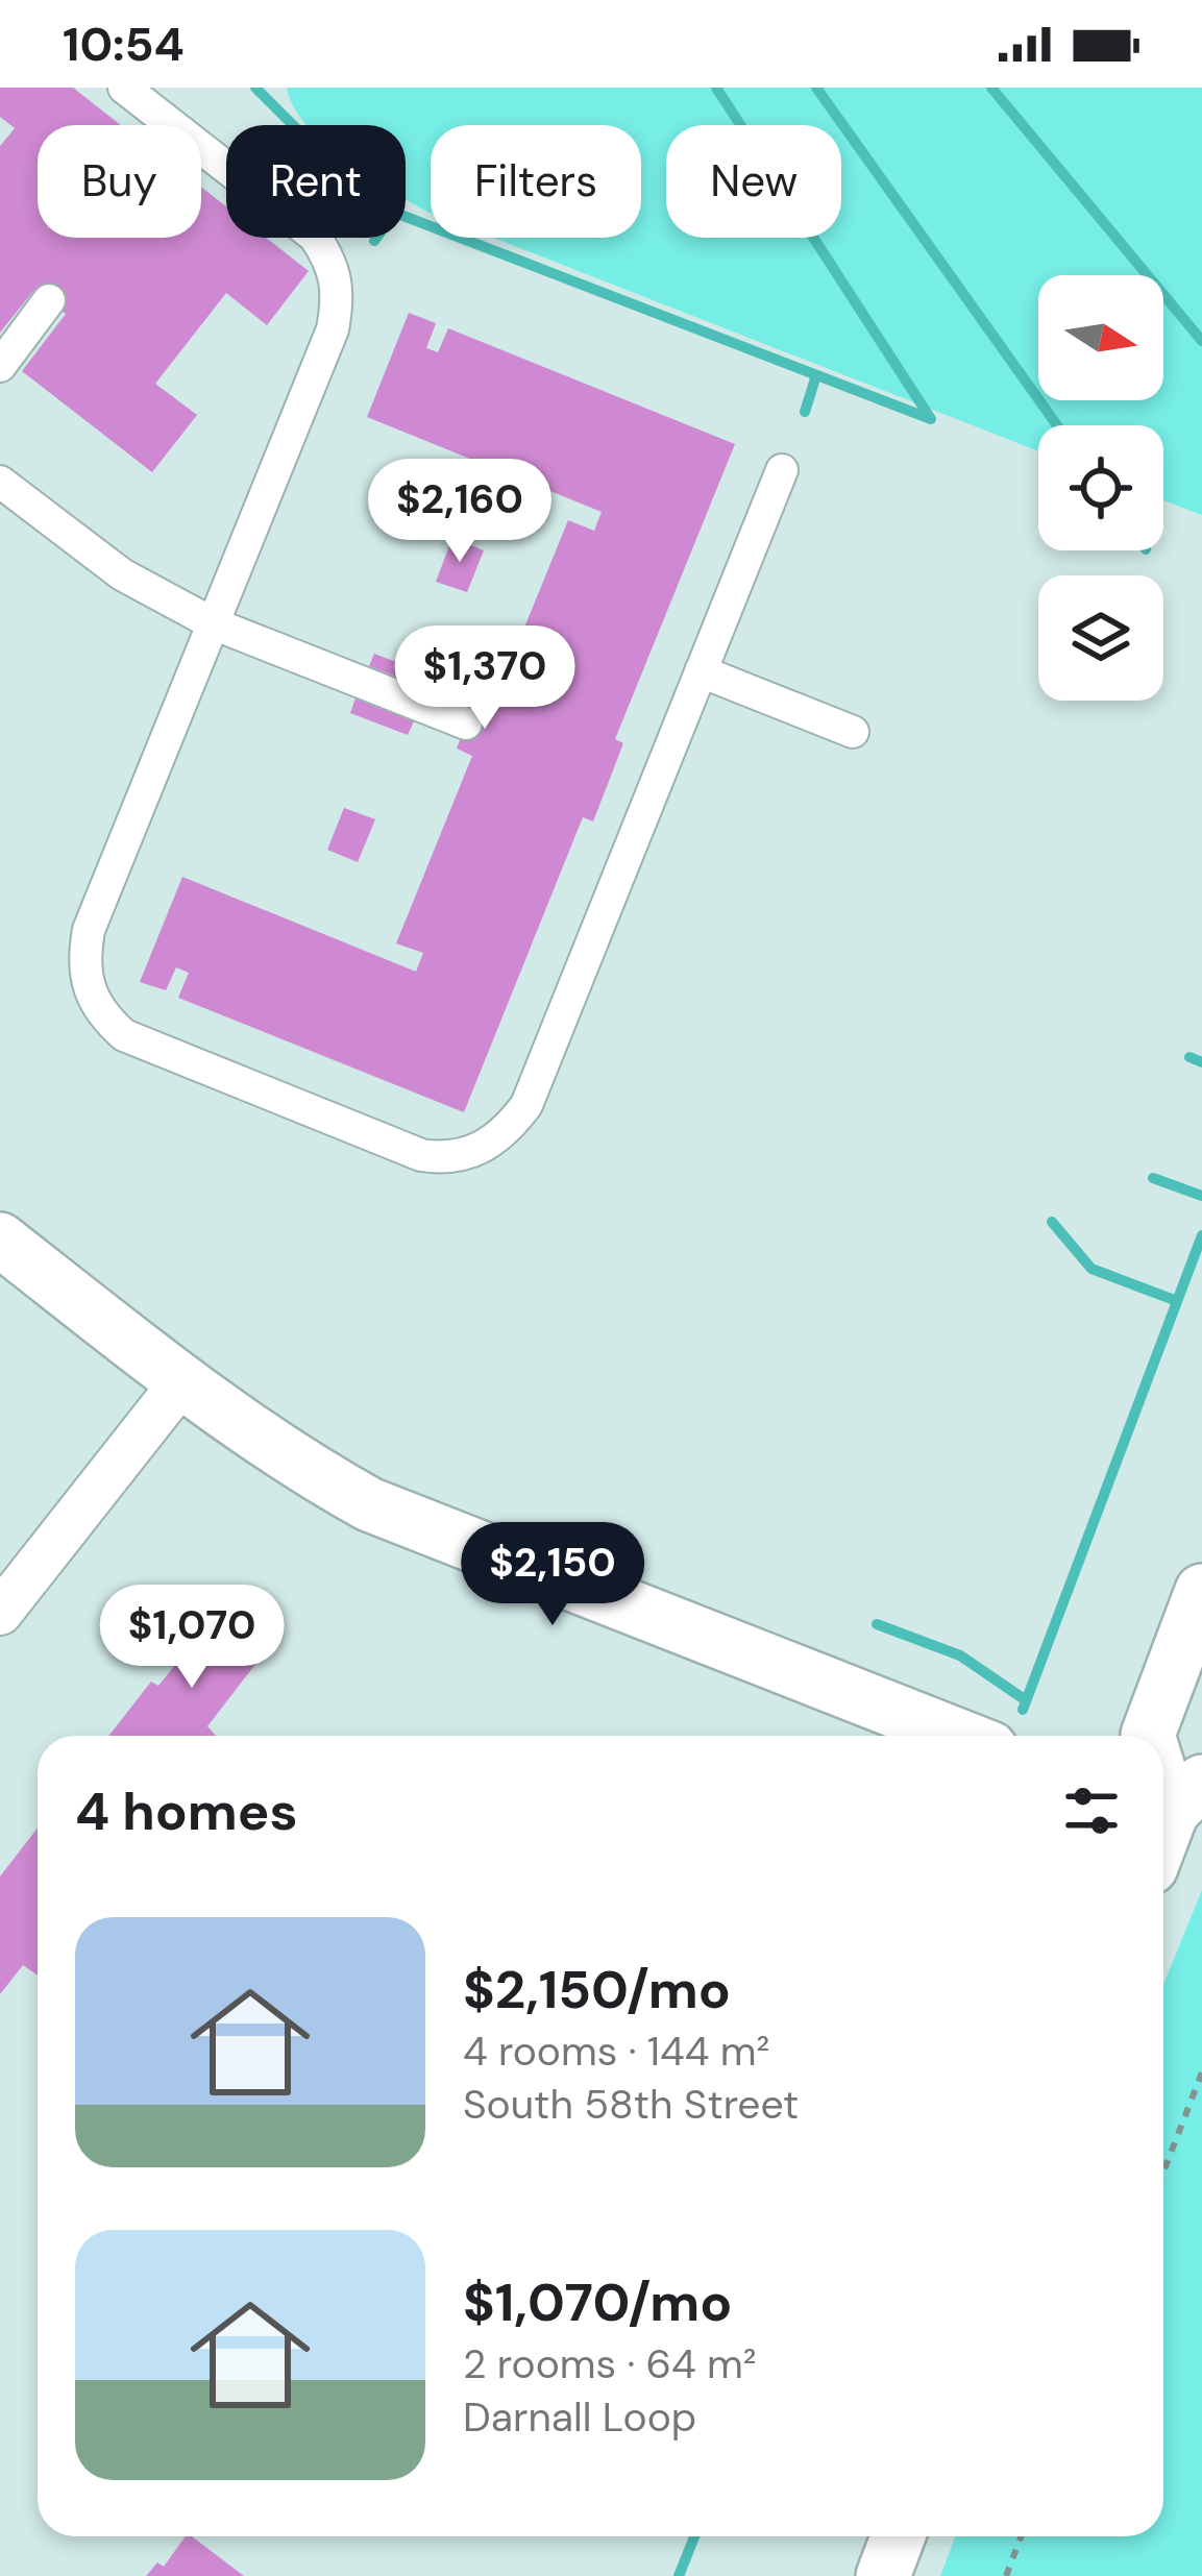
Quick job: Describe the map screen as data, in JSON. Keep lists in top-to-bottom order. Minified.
{"north":"right","page":{"status":"10:54","chip":["Buy","Rent","Filters","New"],"price":["$2,160","$1,370","$2,150","$1,070"],"heading":"4 homes","list":[{"name":"$2,150/mo","note":"4 rooms · 144 m² · South 58th Street"},{"name":"$1,070/mo","note":"2 rooms · 64 m² · Darnall Loop"}]}}
